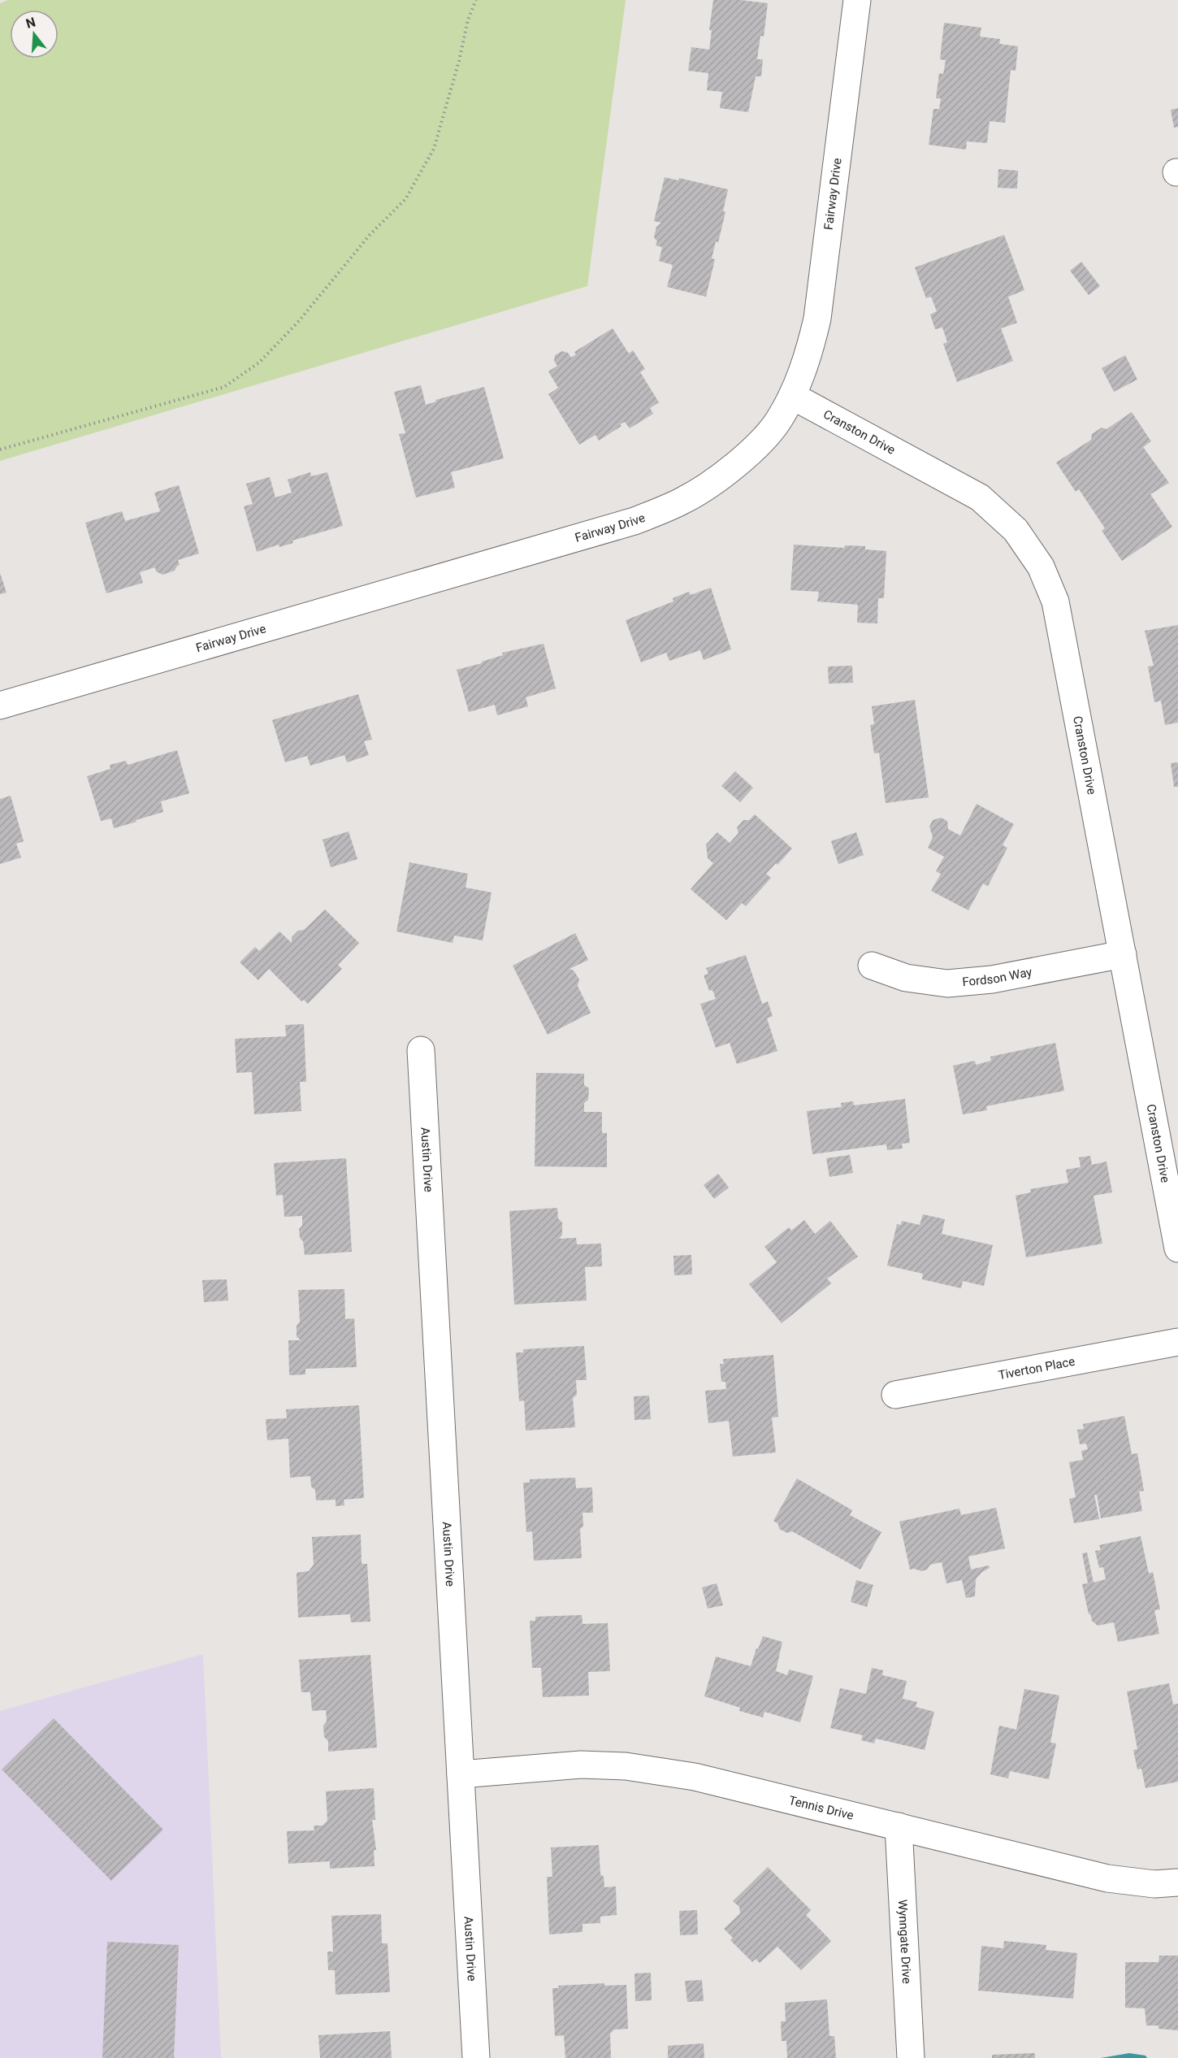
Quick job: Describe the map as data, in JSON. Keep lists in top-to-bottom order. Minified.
{"streets":{"street":["Fairway Drive","Cranston Drive","Fordson Way","Austin Drive","Tiverton Place","Tennis Drive","Wynngate Drive"]},"crossings":[["Fairway Drive","Cranston Drive"],["Cranston Drive","Fordson Way"],["Austin Drive","Tennis Drive"],["Tennis Drive","Wynngate Drive"]],"north":"top"}
